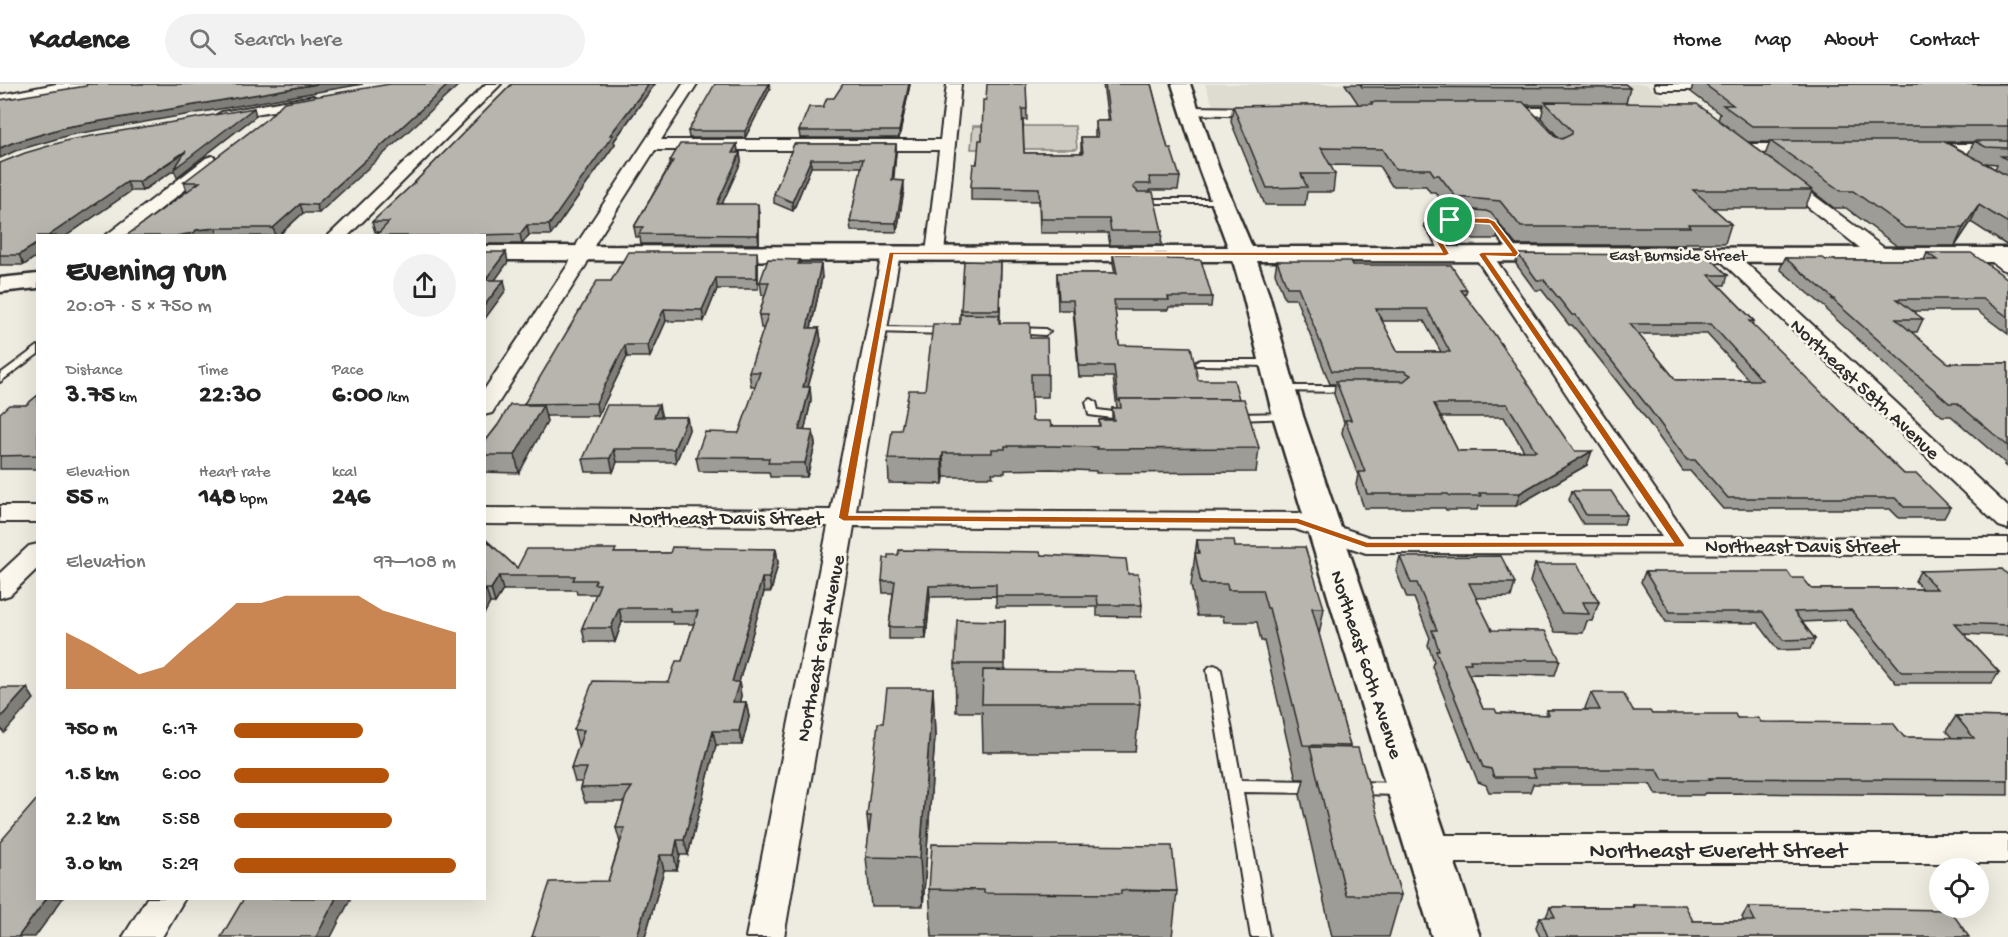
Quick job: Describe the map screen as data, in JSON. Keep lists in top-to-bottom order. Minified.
{"streets":{"main road":["East Burnside Street","Northeast 60th Avenue"],"street":["Northeast 58th Avenue","Northeast Davis Street","Northeast 61st Avenue","Northeast Everett Street"]},"crossings":[["East Burnside Street","Northeast 58th Avenue"],["East Burnside Street","Northeast 61st Avenue"],["East Burnside Street","Northeast 60th Avenue"],["Northeast Davis Street","Northeast 61st Avenue"],["Northeast Davis Street","Northeast 60th Avenue"],["Northeast 60th Avenue","Northeast Everett Street"]],"page":{"header":"Kadence","search":"Search here","nav":["Home","Map","About","Contact"],"heading":["Evening run","20:07 · 5 × 750 m"],"stats":[["Distance","3.75 km"],["Time","22:30"],["Pace","6:00 /km"],["Elevation","55 m"],["Heart rate","148 bpm"],["kcal","246"]],"chart":["Elevation","97–108 m"],"list":[{"name":"750 m","note":"6:17"},{"name":"1.5 km","note":"6:00"},{"name":"2.2 km","note":"5:58"},{"name":"3.0 km","note":"5:29"}]}}
